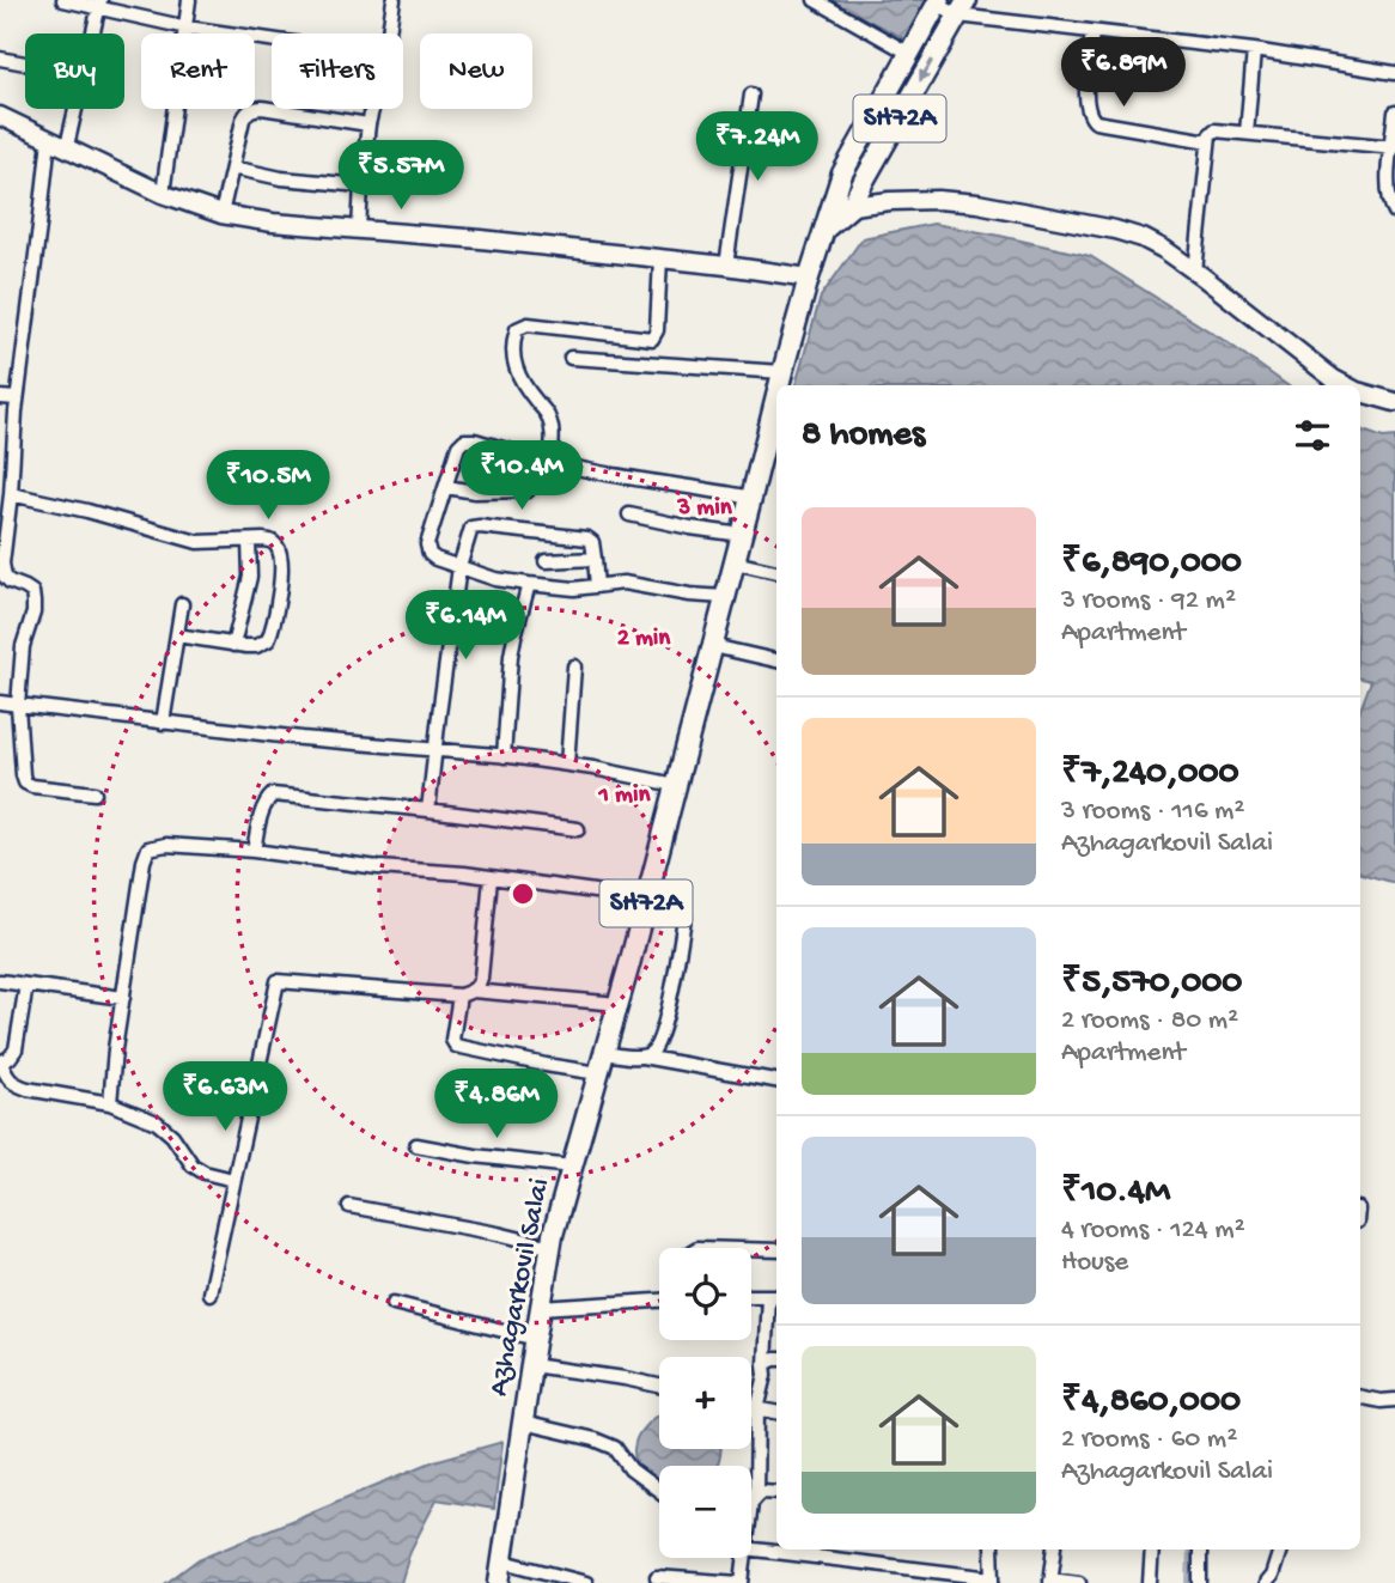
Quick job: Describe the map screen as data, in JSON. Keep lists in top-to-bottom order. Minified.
{"streets":{"main road":["SH72A","Azhagarkovil Salai"]},"page":{"chip":["Buy","Rent","Filters","New"],"price":["₹6.89M","₹7.24M","₹5.57M","₹10.4M","₹10.5M","₹6.14M","₹6.63M","₹4.86M"],"heading":"8 homes","list":[{"name":"₹6,890,000","note":"3 rooms · 92 m² · Apartment"},{"name":"₹7,240,000","note":"3 rooms · 116 m² · Azhagarkovil Salai"},{"name":"₹5,570,000","note":"2 rooms · 80 m² · Apartment"},{"name":"₹10.4M","note":"4 rooms · 124 m² · House"},{"name":"₹4,860,000","note":"2 rooms · 60 m² · Azhagarkovil Salai"}],"map_buttons":["+","−"]},"rings":["3 min","2 min","1 min"]}
